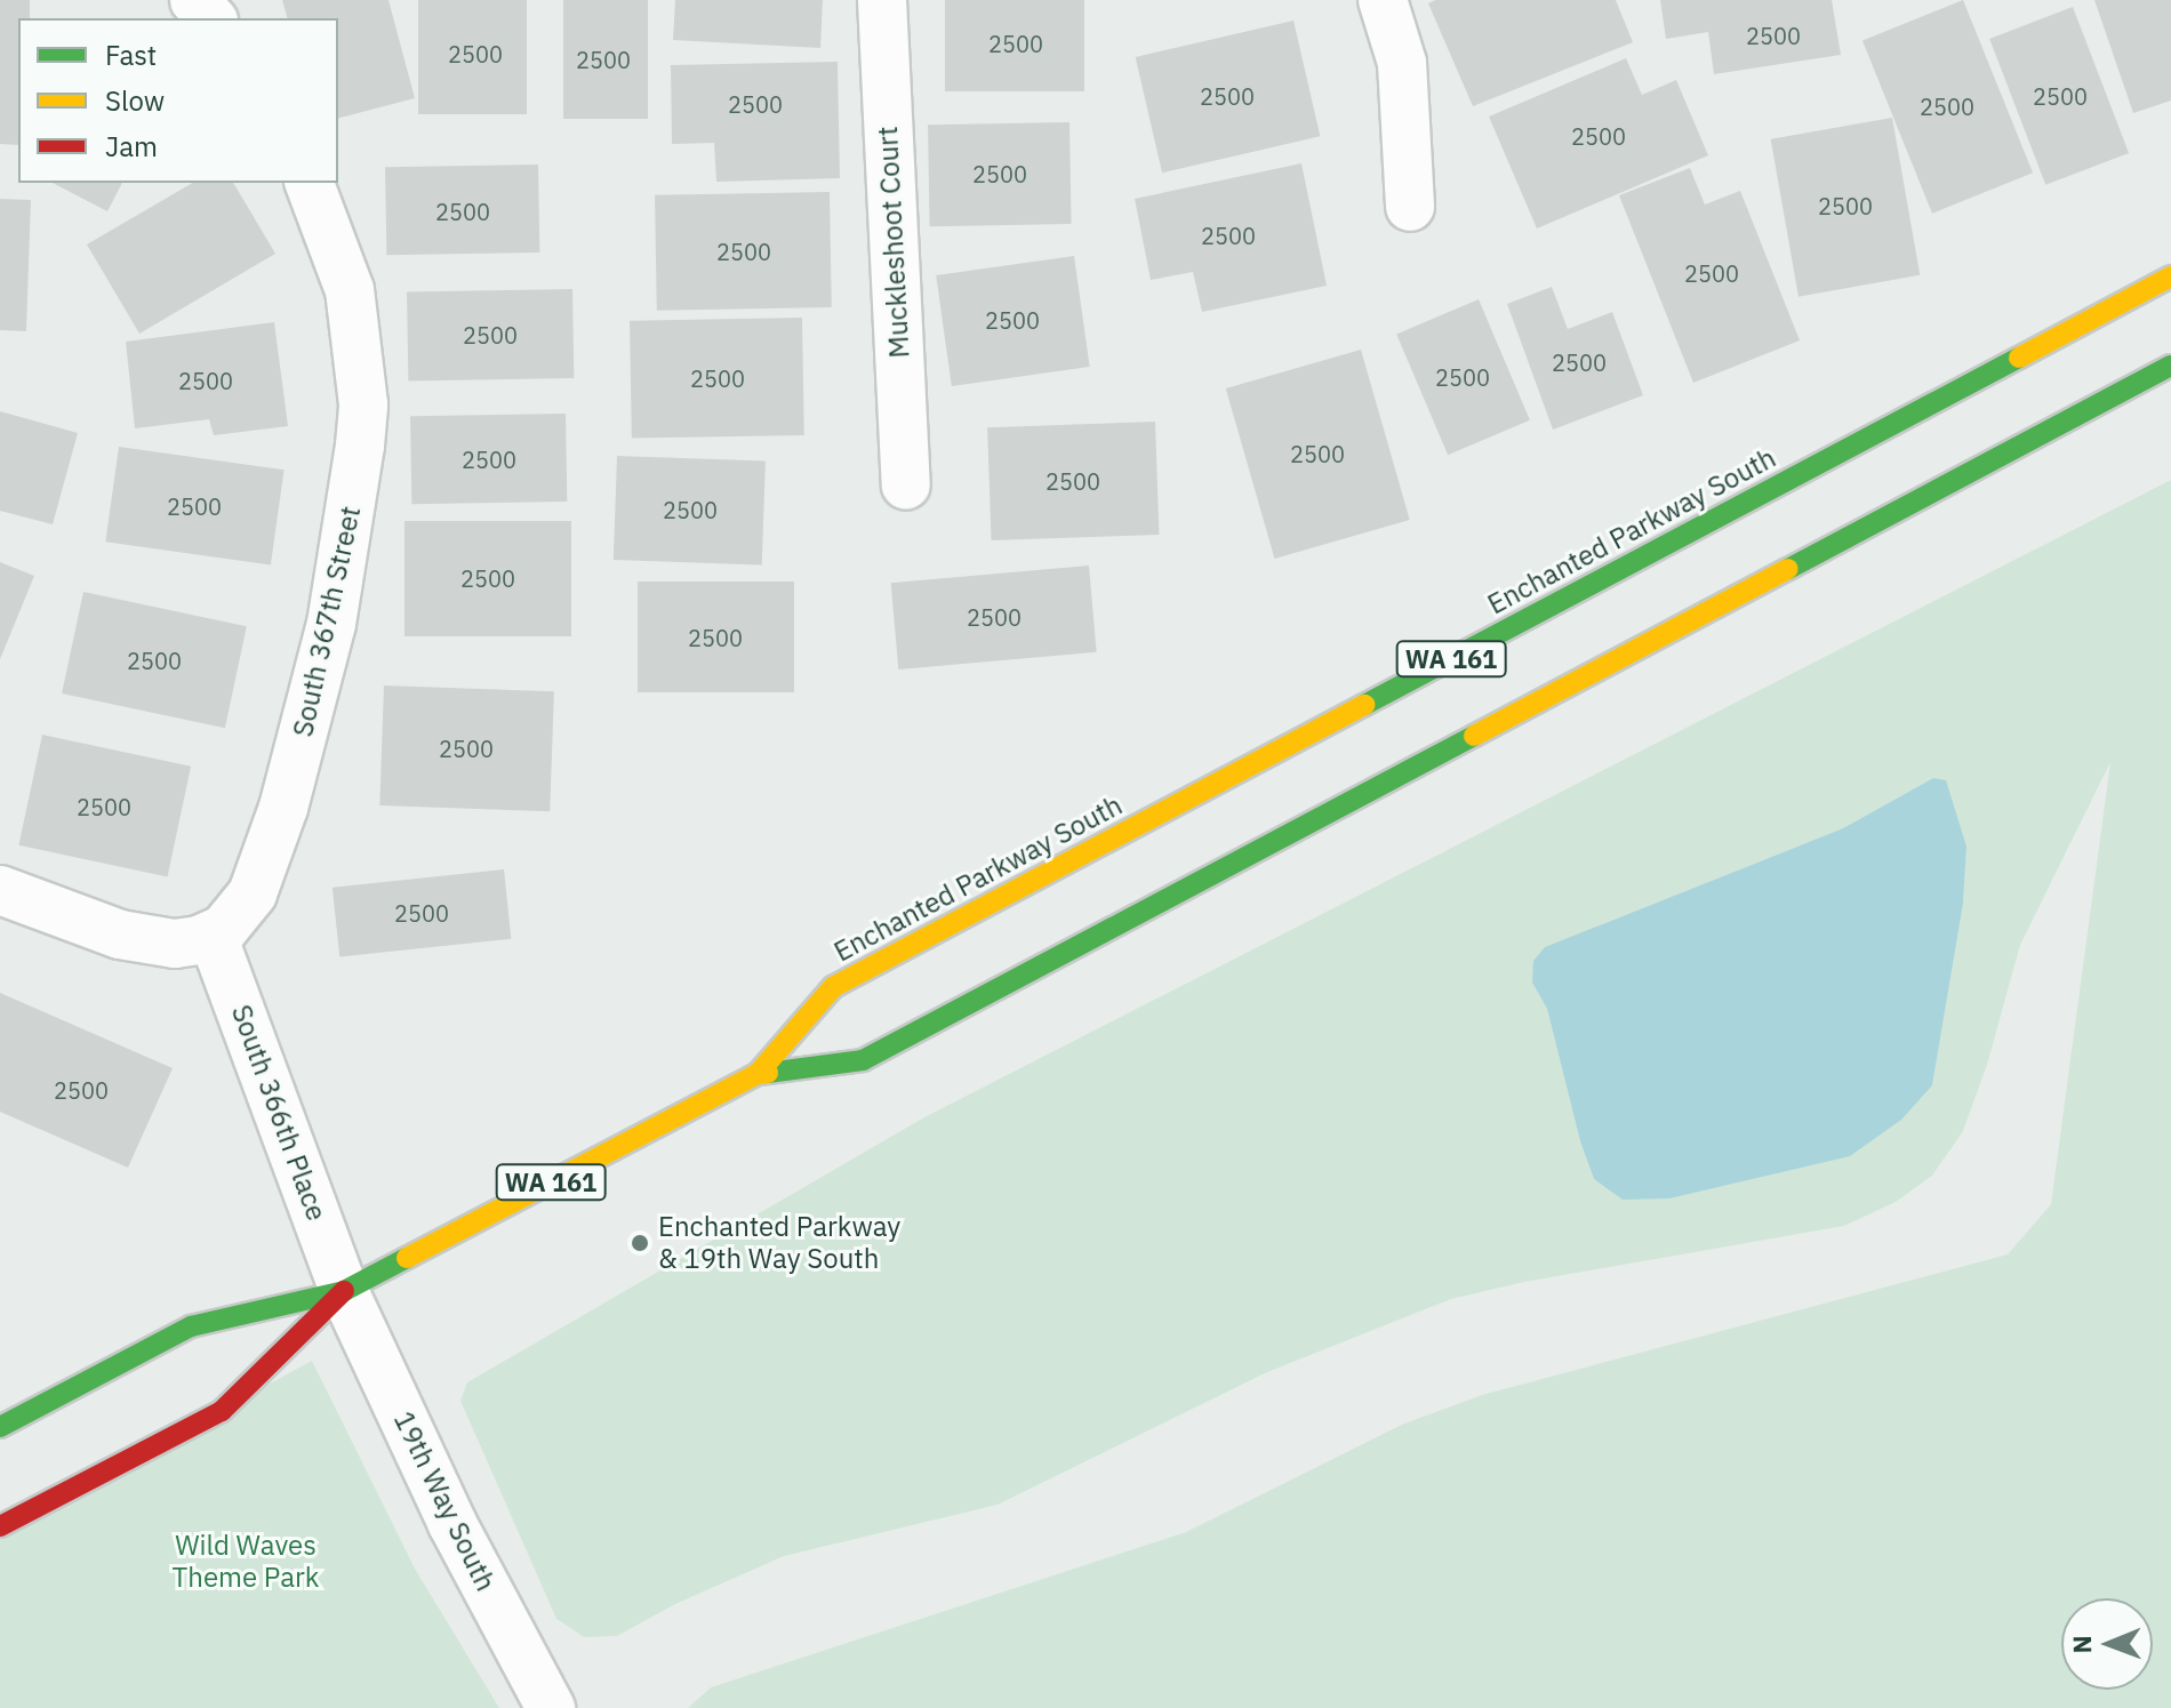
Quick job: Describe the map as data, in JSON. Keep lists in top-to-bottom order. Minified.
{"streets":{"main road":["Enchanted Parkway South","WA 161"],"street":["Muckleshoot Court","South 367th Street","South 366th Place","19th Way South"]},"crossings":[["Enchanted Parkway South","South 366th Place"],["Enchanted Parkway South","19th Way South"],["South 367th Street","South 366th Place"],["South 366th Place","19th Way South"]],"parks":["Wild Waves Theme Park"],"places":["Enchanted Parkway & 19th Way South"],"house_numbers":["2500","2500","2500","2500","2500","2500","2500","2500","2500","2500","2500","2500","2500","2500","2500","2500","2500","2500","2500","2500","2500","2500","2500","2500","2500","2500","2500","2500","2500","2500","2500","2500","2500","2500"],"legend":["Fast","Slow","Jam"],"north":"left"}
